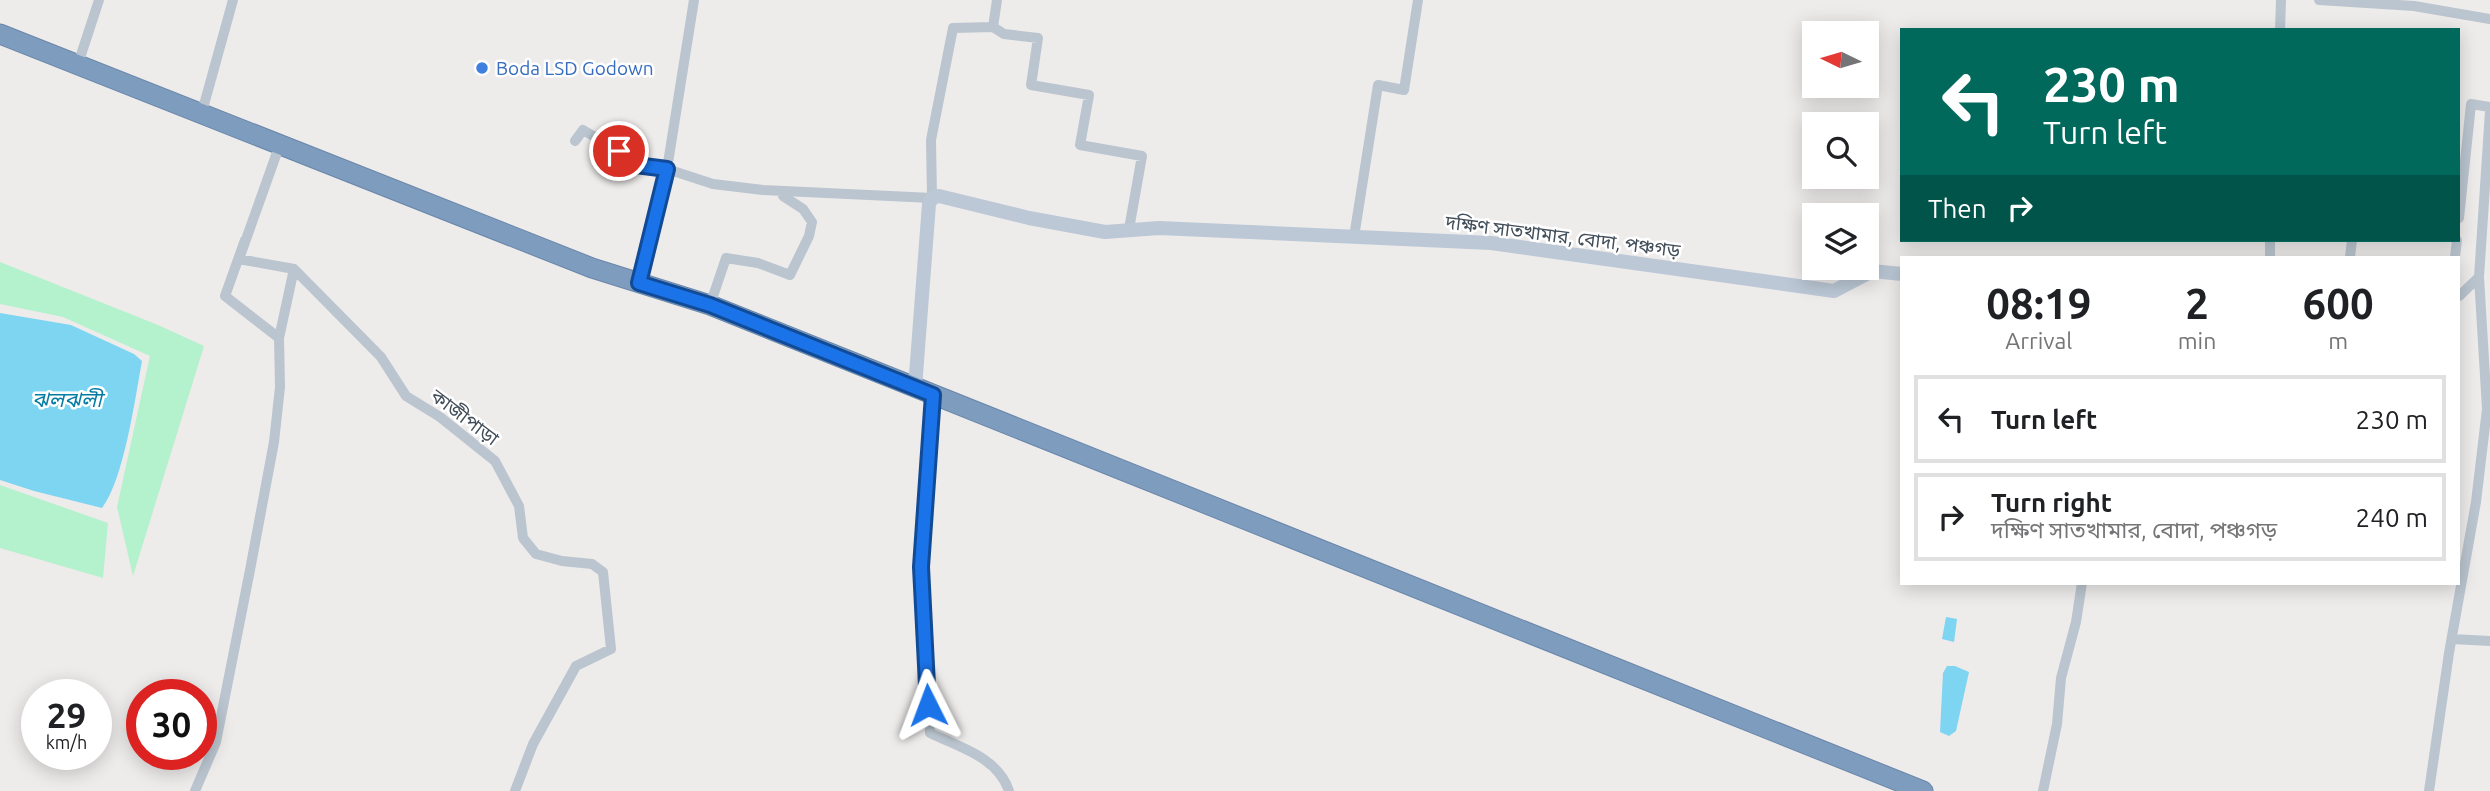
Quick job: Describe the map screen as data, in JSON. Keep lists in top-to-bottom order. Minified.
{"streets":{"street":["দক্ষিণ সাতখামার, বোদা, পঞ্চগড়","কাজীপাড়া"]},"water":["ঝলঝলী"],"places":["Boda LSD Godown"],"north":"left","page":{"turn":["230 m","Turn left"],"then":"Then","eta":["08:19","Arrival","2","min","600","m"],"list":[{"name":"Turn left","value":"230 m"},{"name":"Turn right","note":"দক্ষিণ সাতখামার, বোদা, পঞ্চগড়","value":"240 m"}],"speed":"29 km/h","limit":"30"}}
